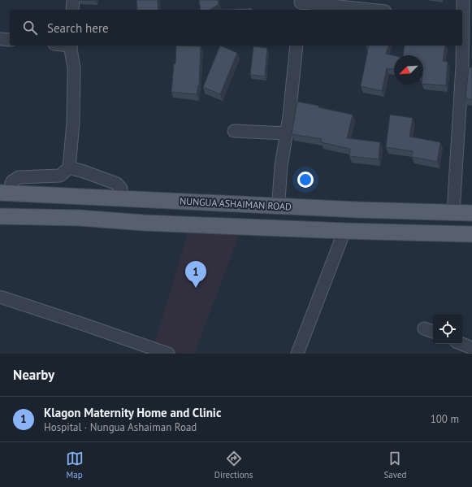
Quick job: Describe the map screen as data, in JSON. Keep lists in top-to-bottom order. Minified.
{"streets":{"main road":["NUNGUA ASHAIMAN ROAD"]},"north":"bottom left","page":{"search":"Search here","pins":"1","heading":"Nearby","list":[{"mark":"1","name":"Klagon Maternity Home and Clinic","note":"Hospital · Nungua Ashaiman Road","value":"100 m"}],"nav":["Map","Directions","Saved"]}}
